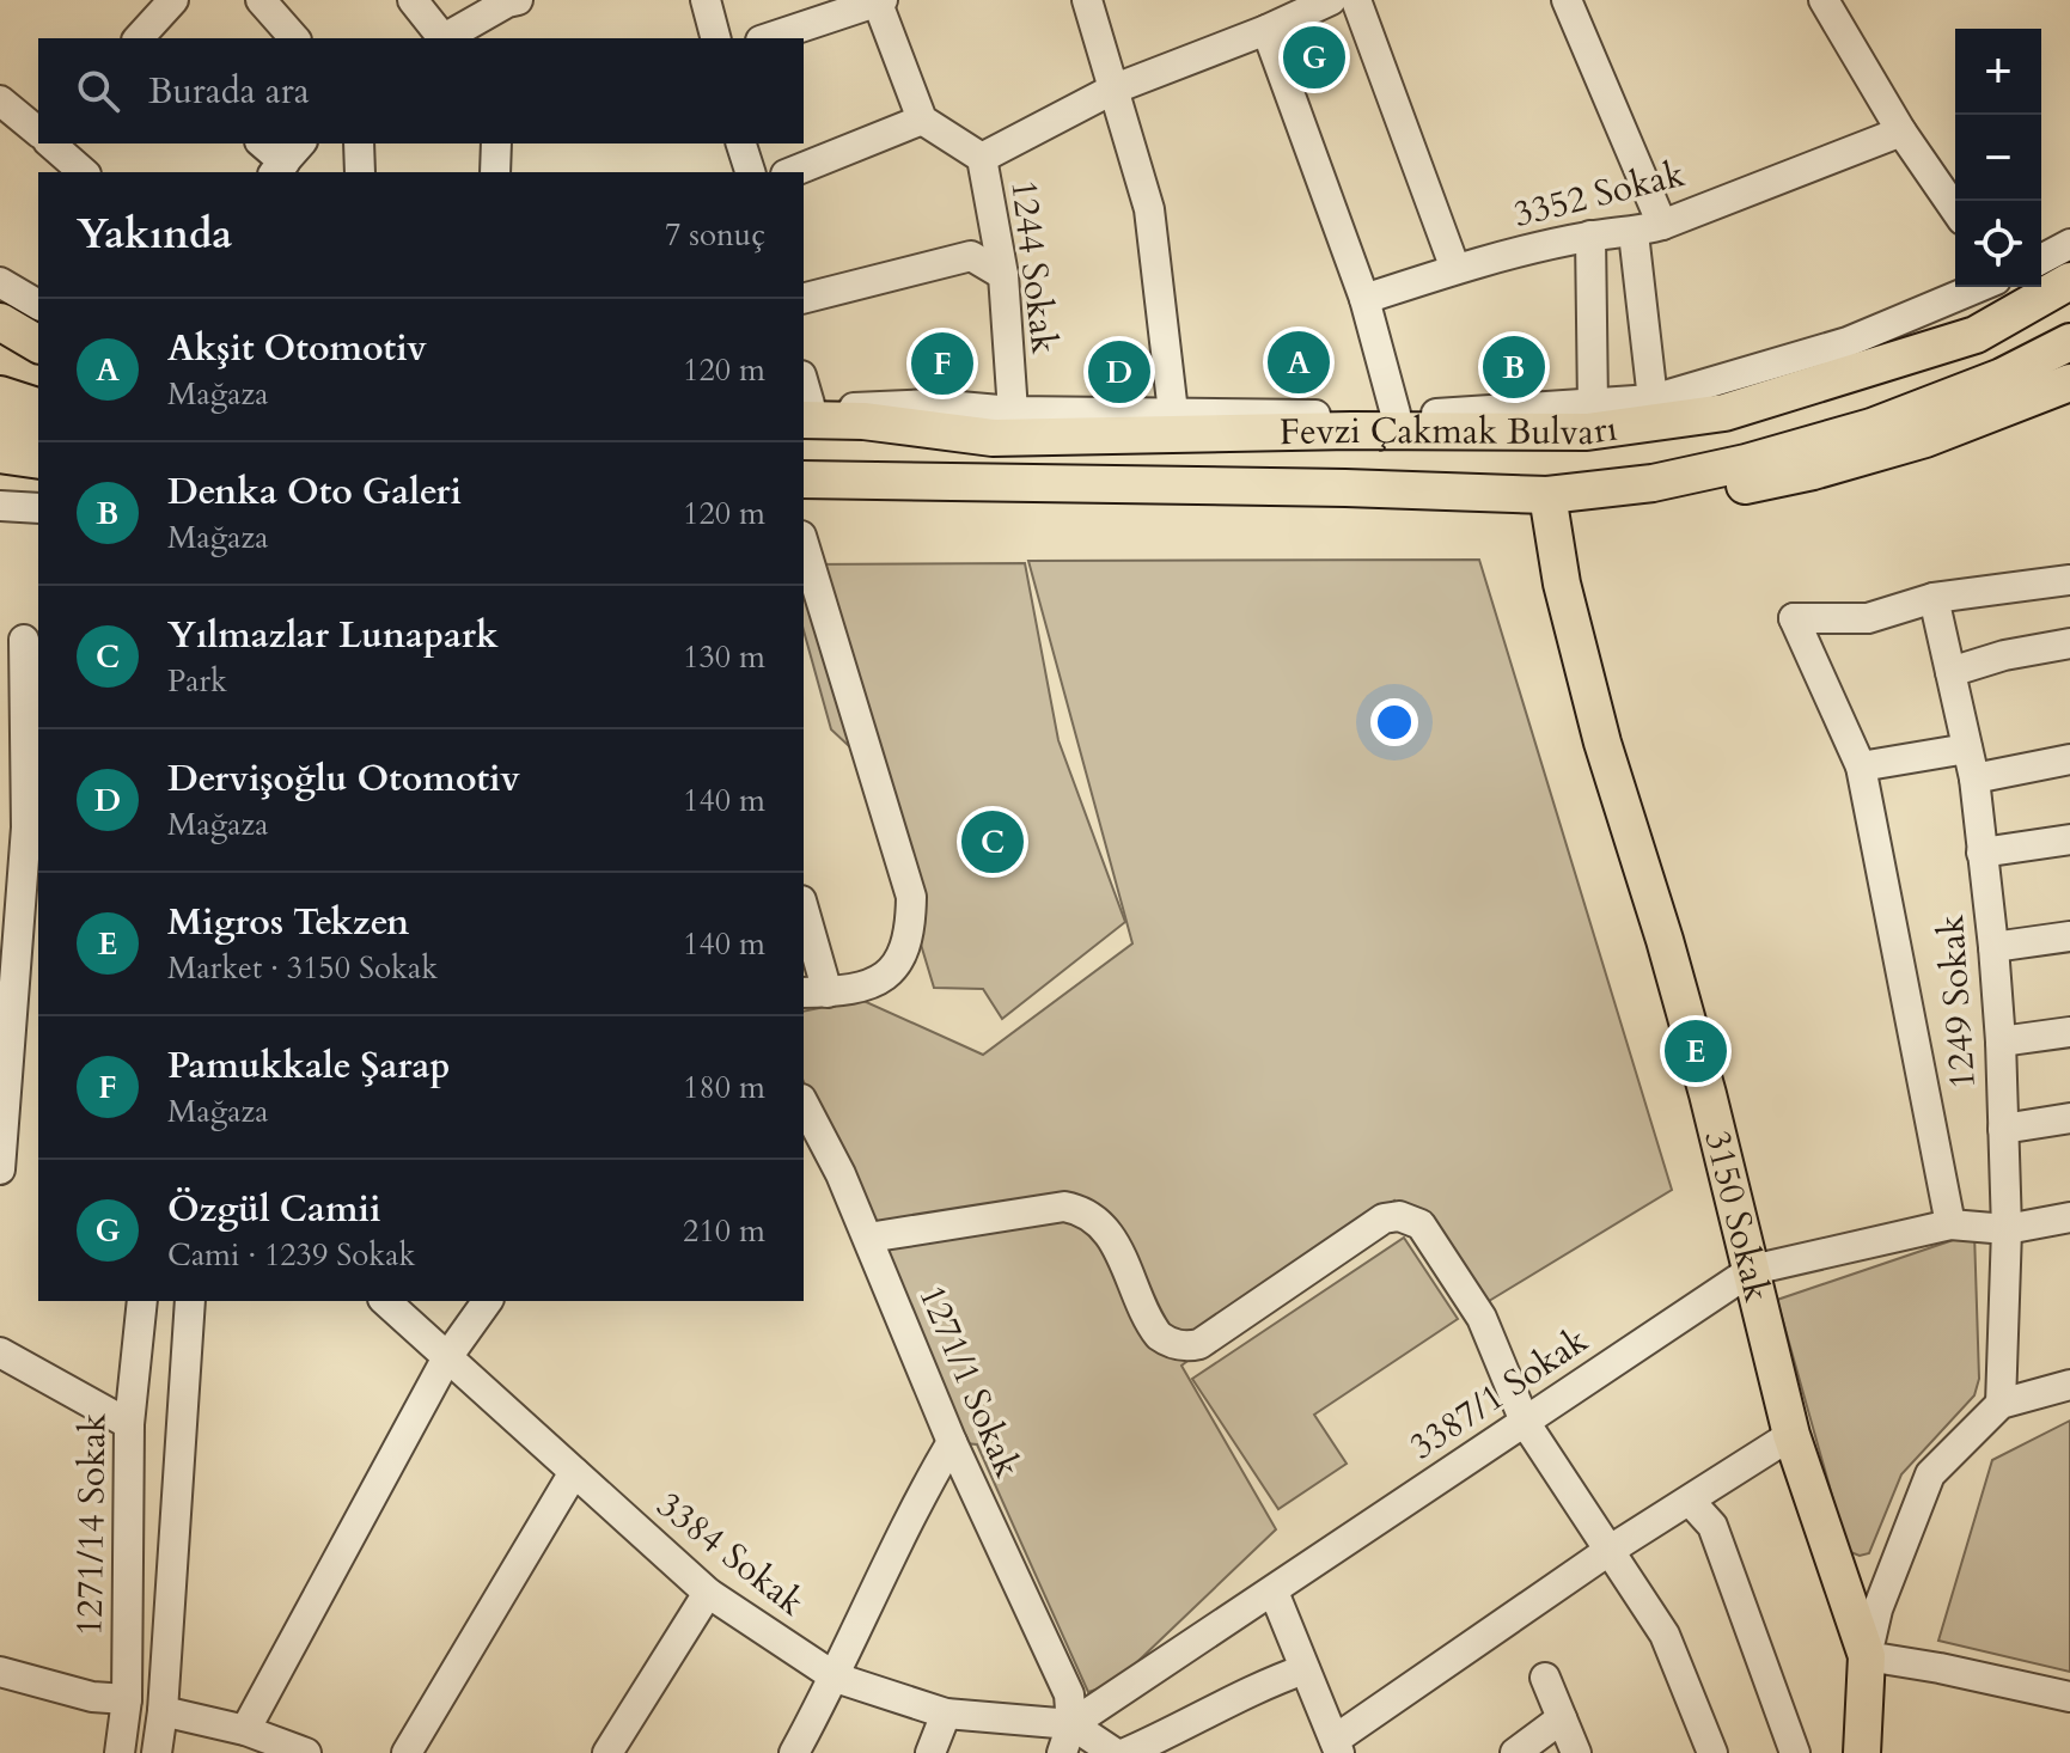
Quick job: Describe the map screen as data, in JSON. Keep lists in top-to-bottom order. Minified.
{"streets":{"main road":["Fevzi Çakmak Bulvarı","3150 Sokak"],"street":["3352 Sokak","1244 Sokak","1249 Sokak","1271/1 Sokak","3387/1 Sokak","1271/14 Sokak","3384 Sokak"]},"crossings":[["1244 Sokak","Fevzi Çakmak Bulvarı"],["Fevzi Çakmak Bulvarı","3150 Sokak"],["1249 Sokak","3387/1 Sokak"],["3150 Sokak","3387/1 Sokak"],["1271/1 Sokak","3387/1 Sokak"],["1271/1 Sokak","3384 Sokak"],["3387/1 Sokak","3384 Sokak"]],"page":{"pins":["G","A","F","B","D","C","E"],"map_buttons":["+","−"],"search":"Burada ara","heading":["Yakında","7 sonuç"],"list":[{"mark":"A","name":"Akşit Otomotiv","note":"Mağaza","value":"120 m"},{"mark":"B","name":"Denka Oto Galeri","note":"Mağaza","value":"120 m"},{"mark":"C","name":"Yılmazlar Lunapark","note":"Park","value":"130 m"},{"mark":"D","name":"Dervişoğlu Otomotiv","note":"Mağaza","value":"140 m"},{"mark":"E","name":"Migros Tekzen","note":"Market · 3150 Sokak","value":"140 m"},{"mark":"F","name":"Pamukkale Şarap","note":"Mağaza","value":"180 m"},{"mark":"G","name":"Özgül Camii","note":"Cami · 1239 Sokak","value":"210 m"}]}}
